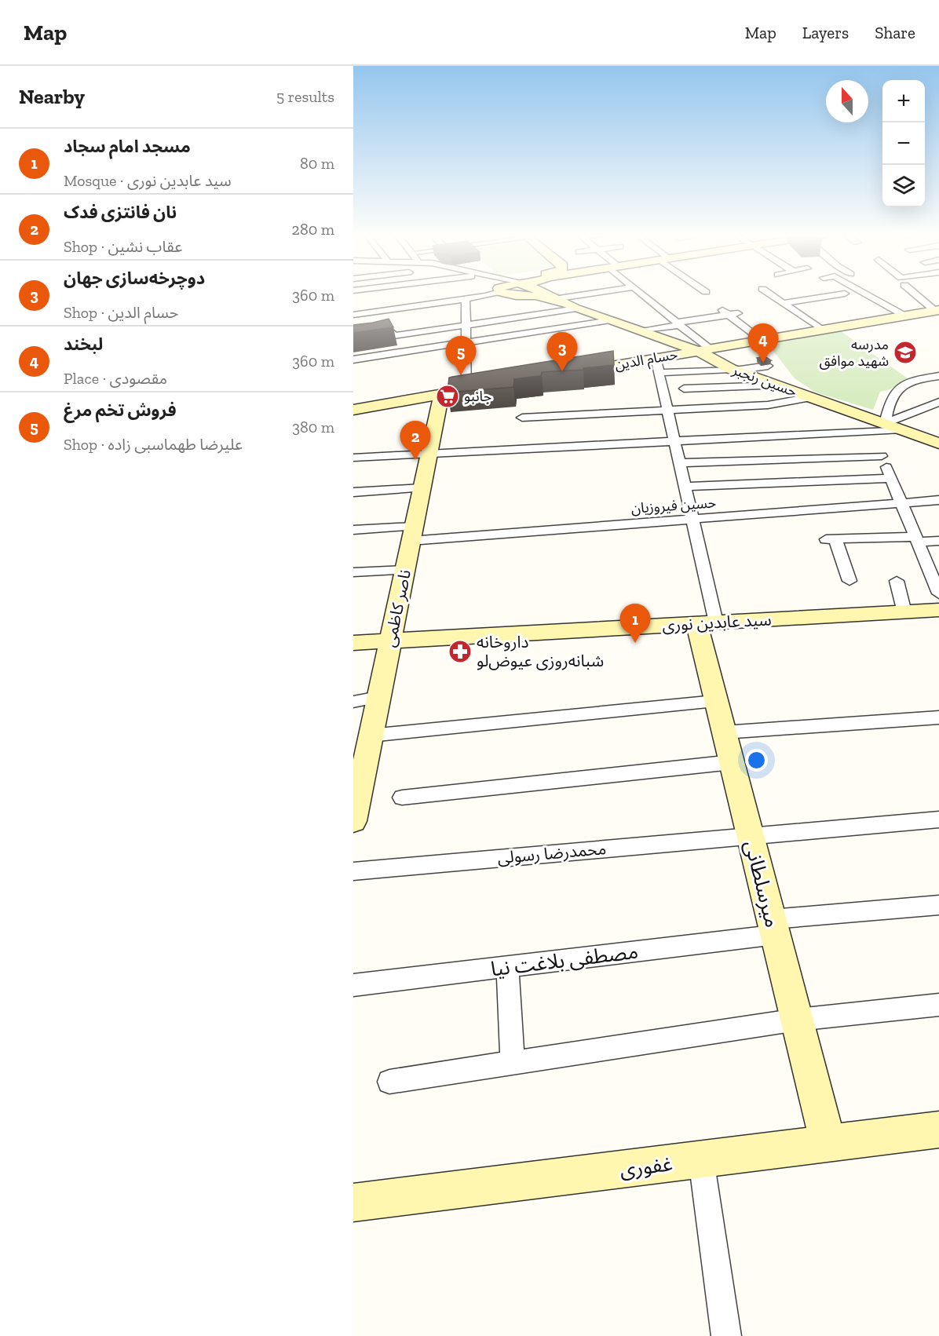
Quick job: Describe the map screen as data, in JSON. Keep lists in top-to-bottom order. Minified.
{"streets":{"main road":["حسام الدین","حسین رنجبر","ناصر کاظمی","سید عابدین نوری","میرسلطانی","غفوری"],"street":["حسین فیروزیان","محمدرضا رسولی","مصطفی بلاغت نیا"]},"crossings":[["حسام الدین","حسین رنجبر"],["حسین فیروزیان","ناصر کاظمی"],["ناصر کاظمی","سید عابدین نوری"],["سید عابدین نوری","میرسلطانی"],["محمدرضا رسولی","میرسلطانی"],["میرسلطانی","مصطفی بلاغت نیا"],["میرسلطانی","غفوری"]],"places":{"school or university":["مدرسه شهید موافق"],"supermarket":["جانبو"],"pharmacy":["داروخانه شبانه‌روزی عیوض‌لو"]},"north":"top","page":{"header":"Map","nav":["Map","Layers","Share"],"heading":["Nearby","5 results"],"map_buttons":["+","−"],"list":[{"mark":"1","name":"مسجد امام سجاد","note":"Mosque · سید عابدین نوری","value":"80 m"},{"mark":"2","name":"نان فانتزی فدک","note":"Shop · عقاب نشین","value":"280 m"},{"mark":"3","name":"دوچرخه‌سازی جهان","note":"Shop · حسام الدین","value":"360 m"},{"mark":"4","name":"لبخند","note":"Place · مقصودی","value":"360 m"},{"mark":"5","name":"فروش تخم مرغ","note":"Shop · علیرضا طهماسبی زاده","value":"380 m"}],"pins":["4","3","5","2","1"]}}
